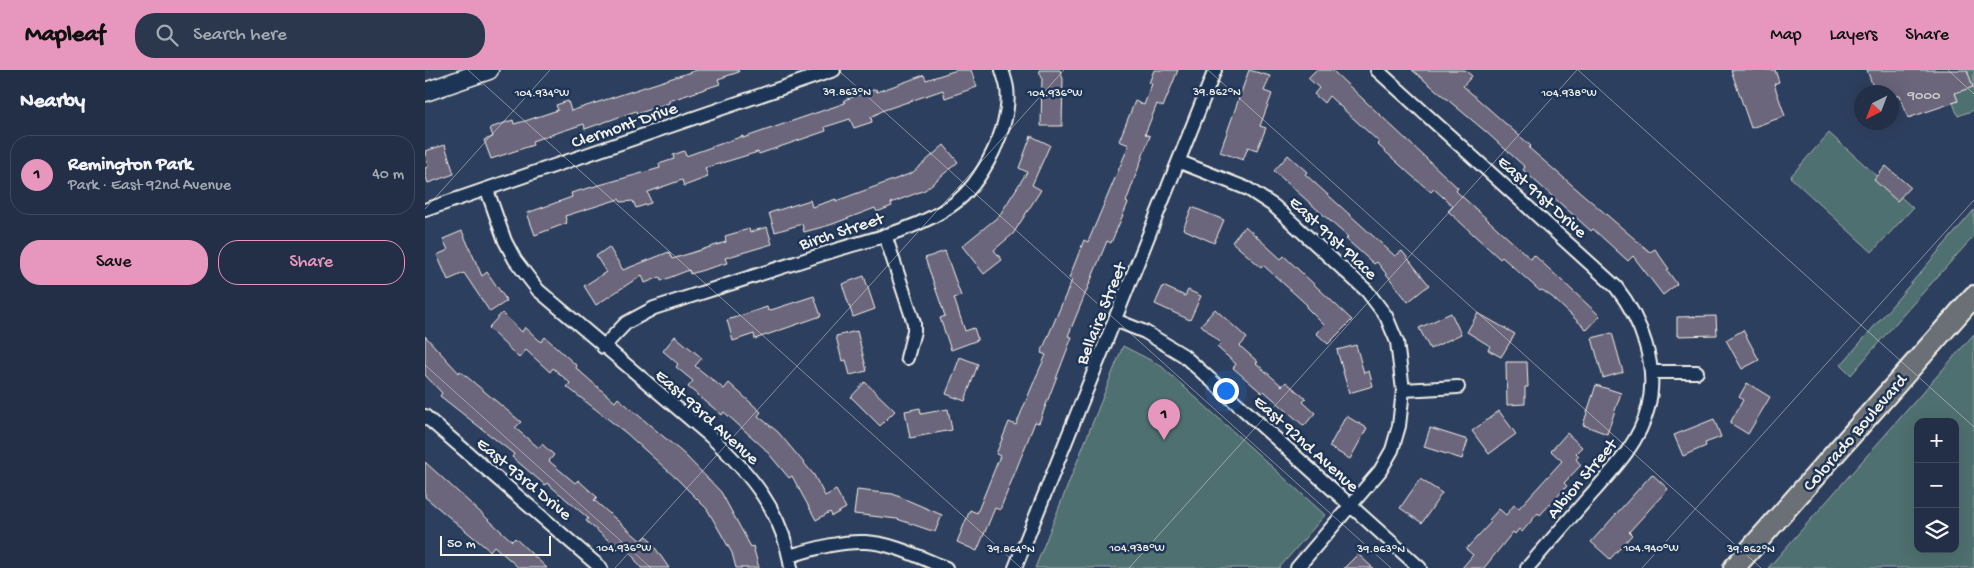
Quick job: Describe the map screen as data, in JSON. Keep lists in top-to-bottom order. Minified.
{"streets":{"main road":["Colorado Boulevard"],"street":["Clermont Drive","East 91st Drive","Birch Street","East 91st Place","Bellaire Street","East 93rd Avenue","East 92nd Avenue","East 93rd Drive","Albion Street"]},"crossings":[["Clermont Drive","East 93rd Avenue"],["East 91st Drive","Albion Street"],["Birch Street","East 93rd Avenue"],["East 91st Place","Bellaire Street"],["East 91st Place","East 92nd Avenue"],["Bellaire Street","East 92nd Avenue"]],"house_numbers":["9000"],"scale_bar":"50 m","north":"bottom left","page":{"header":"Mapleaf","search":"Search here","nav":["Map","Layers","Share"],"heading":"Nearby","list":[{"mark":"1","name":"Remington Park","note":"Park · East 92nd Avenue","value":"40 m"}],"buttons":["Save","Share"],"pins":"1","map_buttons":["+","−"],"scale":"50 m"},"coordinates":["39.863°N","39.862°N","104.934°W","104.936°W","104.938°W","104.940°W","39.864°N"]}
